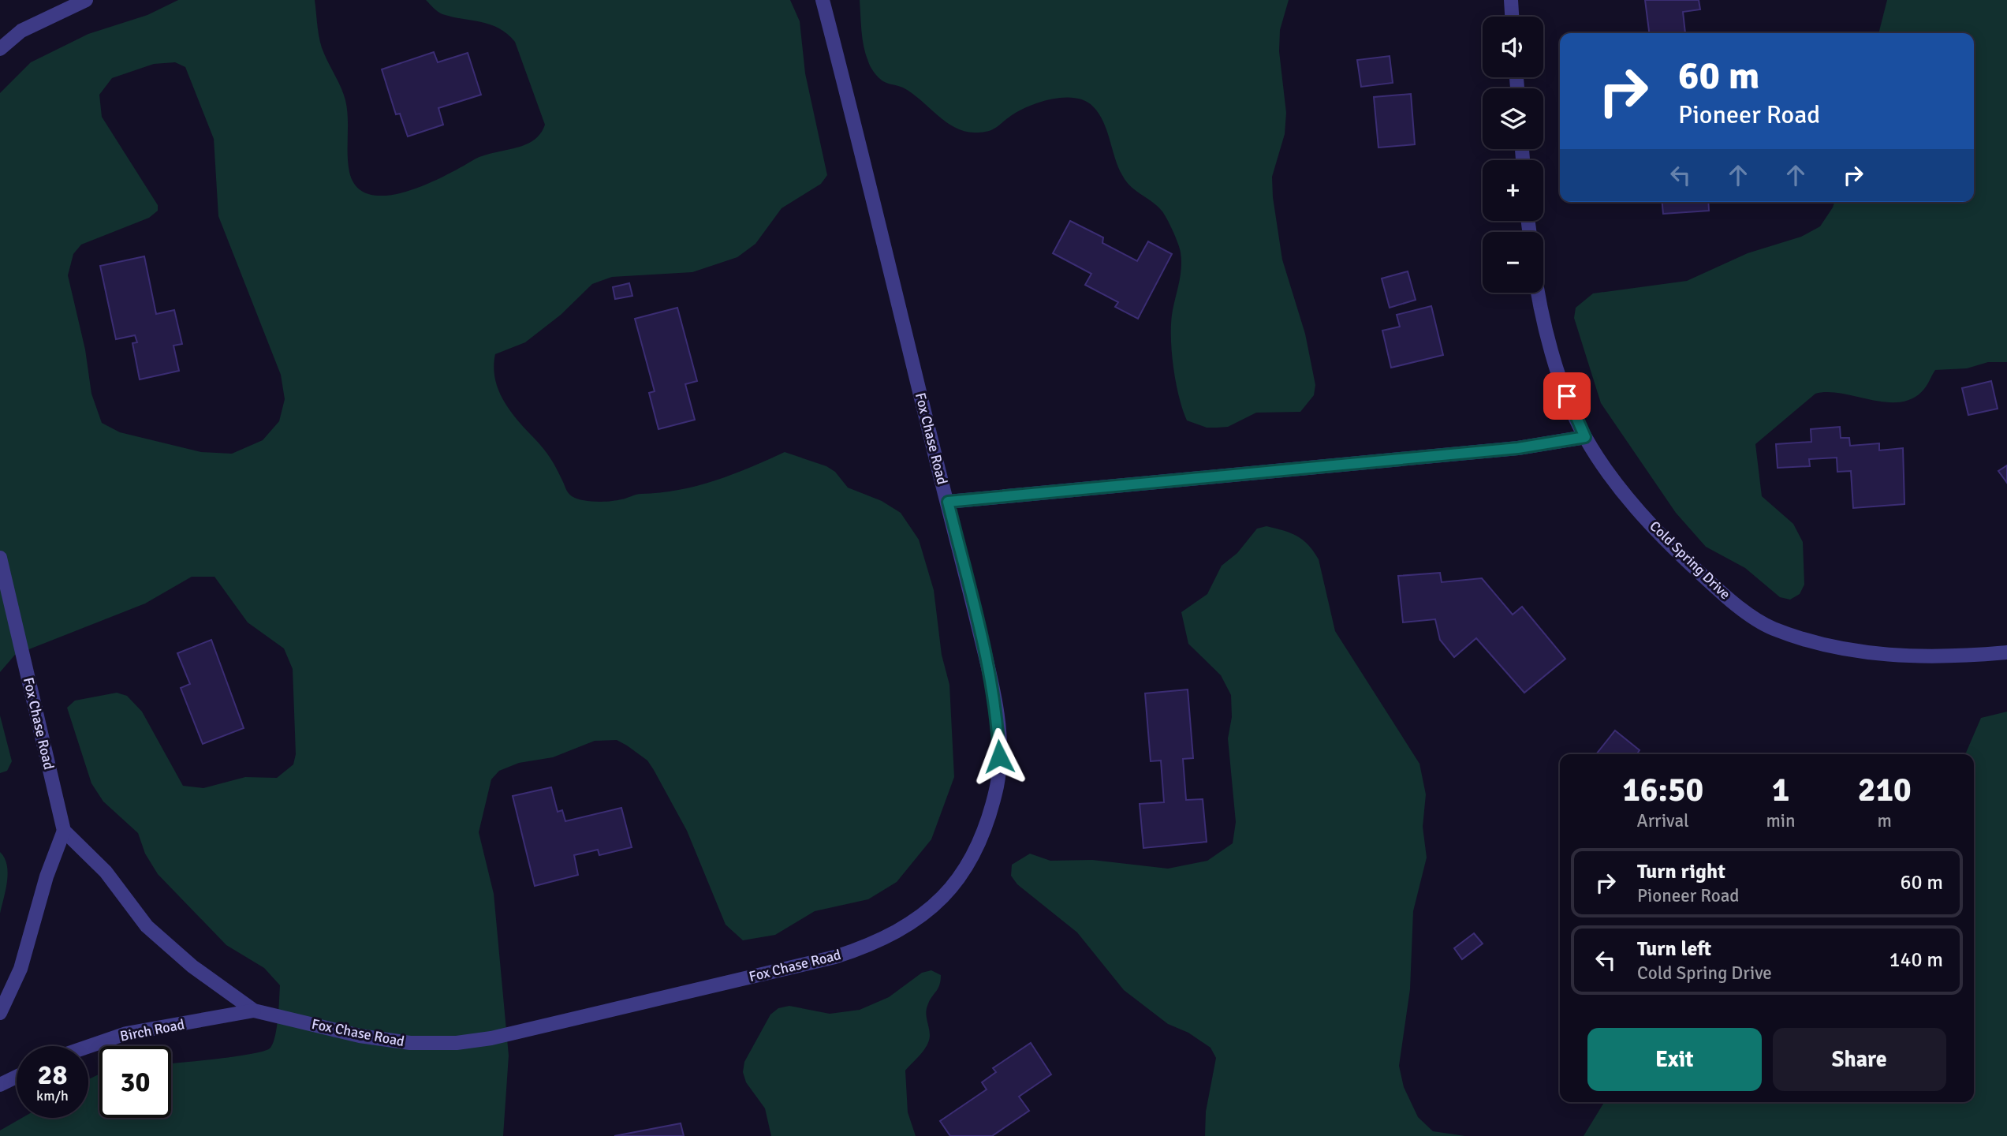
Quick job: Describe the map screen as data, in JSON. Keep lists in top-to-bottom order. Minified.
{"streets":{"street":["Fox Chase Road","Cold Spring Drive","Birch Road"]},"crossings":[["Fox Chase Road","Birch Road"]],"page":{"map_buttons":["+","−"],"turn":["60 m","Pioneer Road"],"eta":["16:50","Arrival","1","min","210","m"],"list":[{"name":"Turn right","note":"Pioneer Road","value":"60 m"},{"name":"Turn left","note":"Cold Spring Drive","value":"140 m"}],"buttons":["Exit","Share"],"speed":"28 km/h","limit":"30"}}
